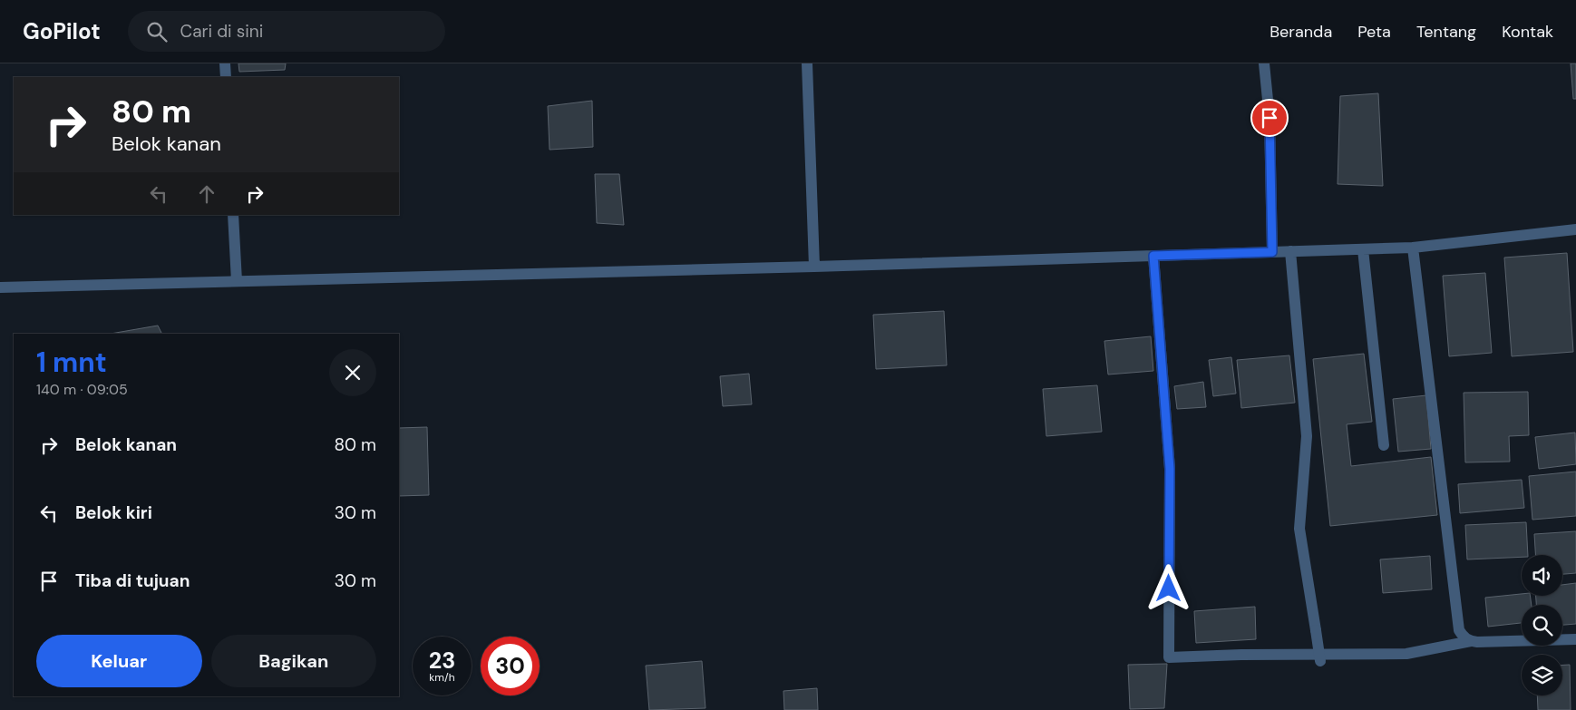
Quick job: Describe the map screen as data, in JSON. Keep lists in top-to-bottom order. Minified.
{"page":{"header":"GoPilot","search":"Cari di sini","nav":["Beranda","Peta","Tentang","Kontak"],"turn":["80 m","Belok kanan"],"heading":["1 mnt","140 m · 09:05"],"list":[{"name":"Belok kanan","value":"80 m"},{"name":"Belok kiri","value":"30 m"},{"name":"Tiba di tujuan","value":"30 m"}],"buttons":["Keluar","Bagikan"],"speed":"23 km/h","limit":"30"}}
